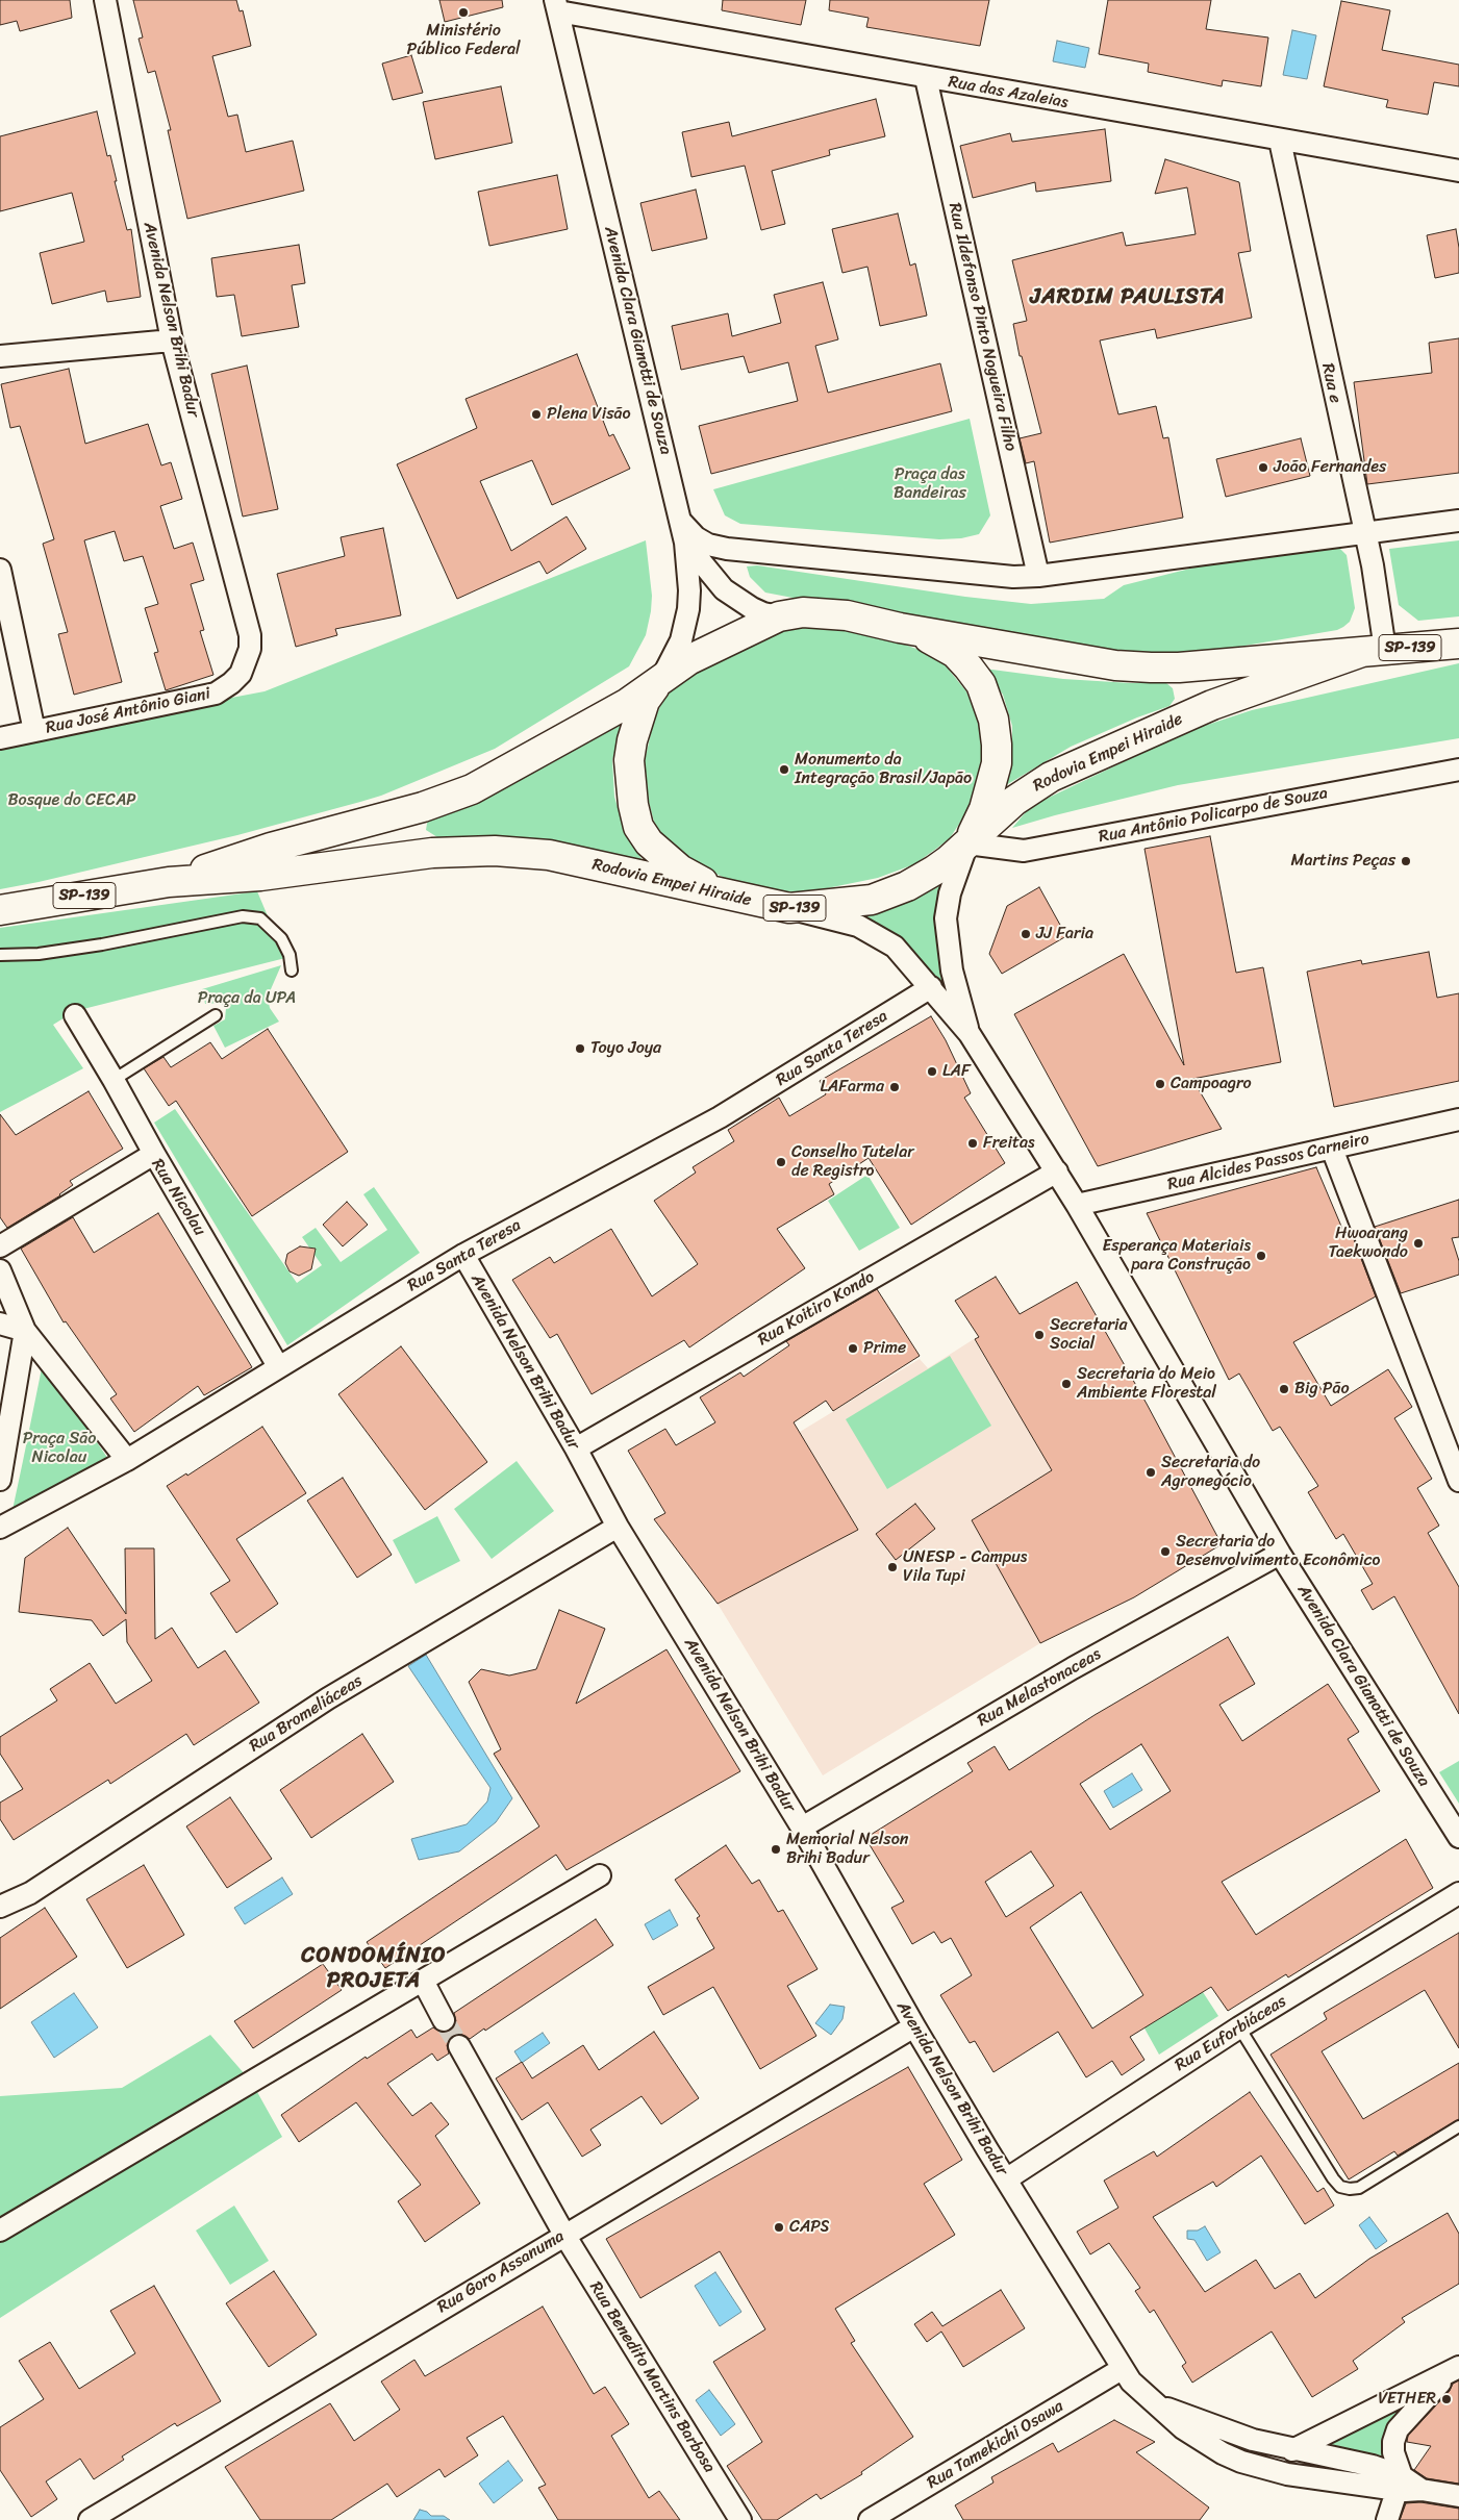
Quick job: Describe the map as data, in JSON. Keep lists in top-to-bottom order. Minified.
{"streets":{"main road":["SP-139","Rodovia Empei Hiraide"],"street":["Rua das Azaleias","Avenida Nelson Brihi Badur","Rua Ildefonso Pinto Nogueira Filho","Avenida Clara Gianotti de Souza","Rua e","Rua José Antônio Giani","Rua Antônio Policarpo de Souza","Rua Santa Teresa","Rua Alcides Passos Carneiro","Rua Nicolau","Rua Koitiro Kondo","Rua Melastonaceas","Rua Bromeliáceas","Rua Euforbiáceas","Rua Goro Assanuma","Rua Benedito Martins Barbosa","Rua Tamekichi Osawa"]},"crossings":[["Rua das Azaleias","Rua Ildefonso Pinto Nogueira Filho"],["Rua das Azaleias","Avenida Clara Gianotti de Souza"],["Rua das Azaleias","Rua e"],["Avenida Nelson Brihi Badur","Rua José Antônio Giani"],["Avenida Nelson Brihi Badur","Rua Santa Teresa"],["Avenida Nelson Brihi Badur","Rua Koitiro Kondo"],["Avenida Nelson Brihi Badur","Rua Melastonaceas"],["Avenida Nelson Brihi Badur","Rua Bromeliáceas"],["Avenida Nelson Brihi Badur","Rua Euforbiáceas"],["Avenida Nelson Brihi Badur","Rua Goro Assanuma"],["Avenida Nelson Brihi Badur","Rua Tamekichi Osawa"],["Avenida Clara Gianotti de Souza","Rodovia Empei Hiraide"],["Avenida Clara Gianotti de Souza","Rua Santa Teresa"],["Avenida Clara Gianotti de Souza","Rua Alcides Passos Carneiro"],["Avenida Clara Gianotti de Souza","Rua Koitiro Kondo"],["Avenida Clara Gianotti de Souza","Rua Melastonaceas"],["Rua e","Rodovia Empei Hiraide"],["Rodovia Empei Hiraide","Rua Antônio Policarpo de Souza"],["Rua Santa Teresa","Rua Nicolau"],["Rua Goro Assanuma","Rua Benedito Martins Barbosa"]],"districts":["JARDIM PAULISTA","CONDOMÍNIO PROJETA"],"parks":["Praça das Bandeiras","Bosque do CECAP","Praça da UPA","Praça São Nicolau"],"places":["Ministério Público Federal","Plena Visão","João Fernandes","Monumento da Integração Brasil/Japão","Martins Peças","JJ Faria","Toyo Joya","LAF","Campoagro","LAFarma","Freitas","Conselho Tutelar de Registro","Hwoarang Taekwondo","Esperança Materiais para Construção","Secretaria Social","Prime","Secretaria do Meio Ambiente Florestal","Big Pão","Secretaria do Agronegócio","Secretaria do Desenvolvimento Econômico","UNESP - Campus Vila Tupi","Memorial Nelson Brihi Badur","CAPS","VETHER"]}
